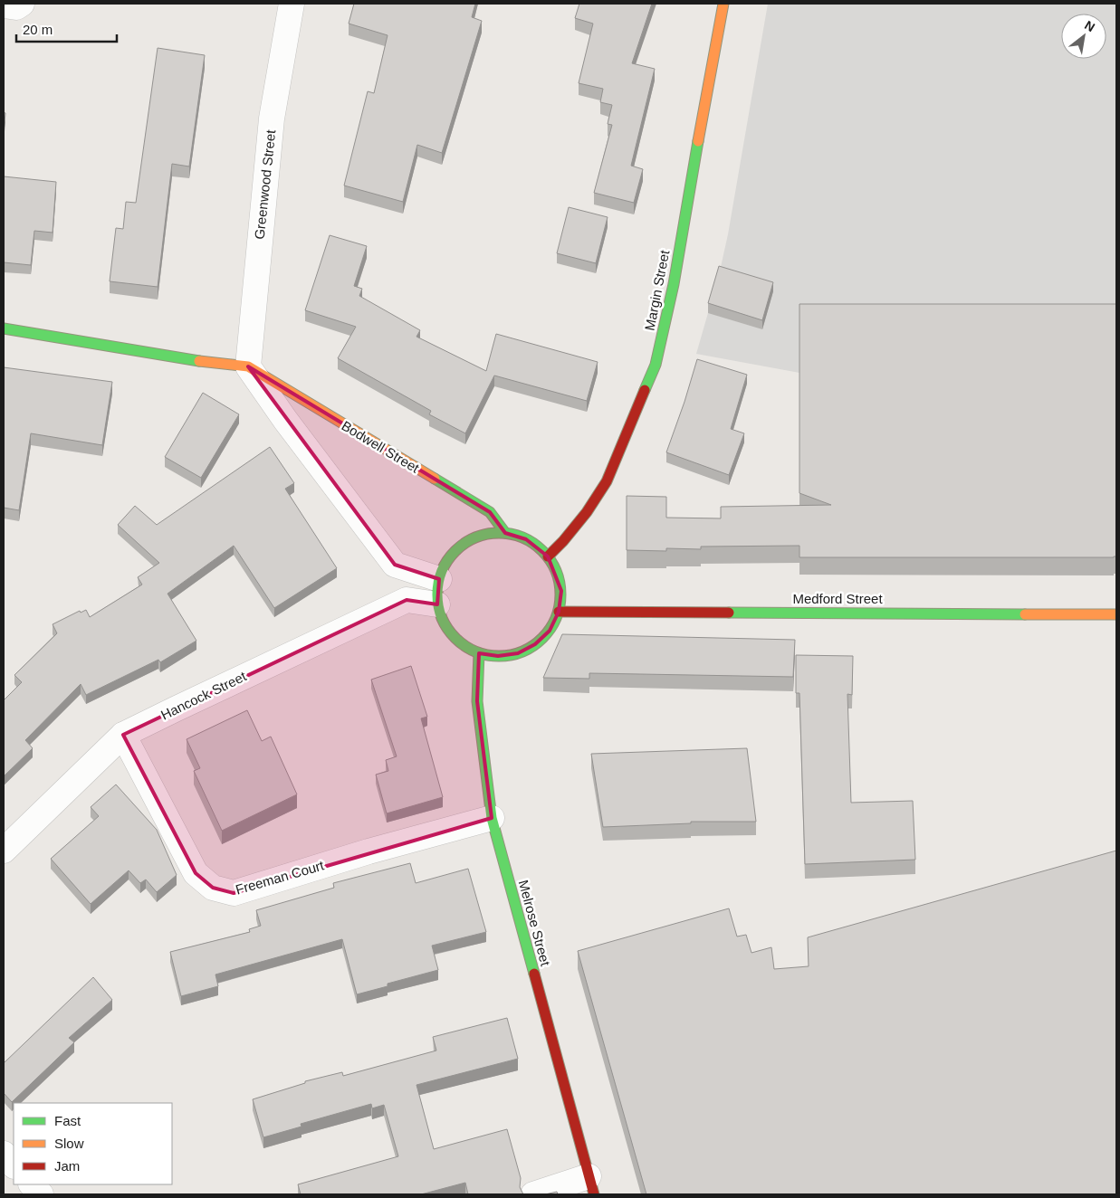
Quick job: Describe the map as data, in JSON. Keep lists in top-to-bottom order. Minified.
{"streets":{"street":["Greenwood Street","Margin Street","Bodwell Street","Medford Street","Hancock Street","Freeman Court","Melrose Street"]},"crossings":[["Greenwood Street","Bodwell Street"],["Margin Street","Bodwell Street"],["Margin Street","Medford Street"],["Margin Street","Hancock Street"],["Margin Street","Melrose Street"],["Bodwell Street","Medford Street"],["Bodwell Street","Hancock Street"],["Bodwell Street","Melrose Street"],["Medford Street","Hancock Street"],["Medford Street","Melrose Street"],["Hancock Street","Freeman Court"],["Hancock Street","Melrose Street"],["Freeman Court","Melrose Street"]],"legend":["Fast","Slow","Jam"],"scale_bar":"20 m","north":"top right"}
